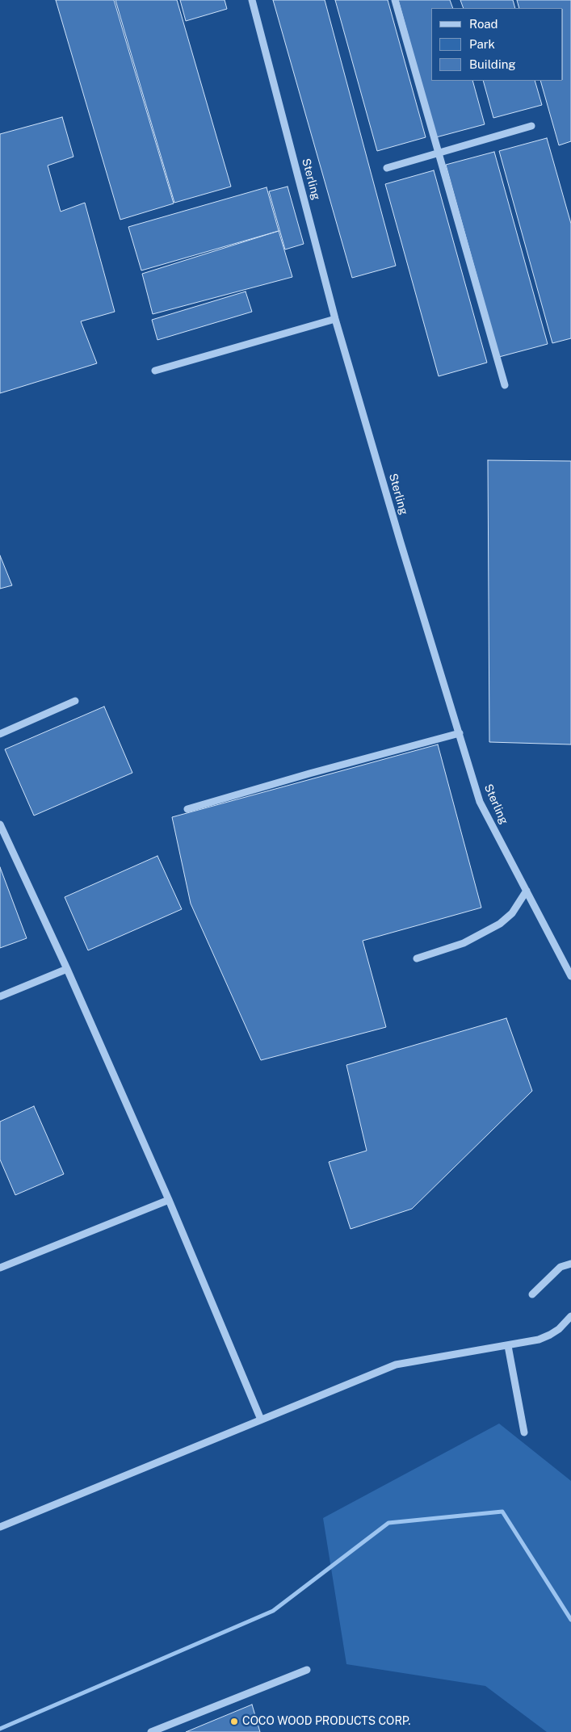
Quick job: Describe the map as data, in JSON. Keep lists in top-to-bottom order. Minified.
{"streets":{"street":["Sterling"]},"places":["COCO WOOD PRODUCTS CORP."],"legend":["Road","Park","Building"]}
